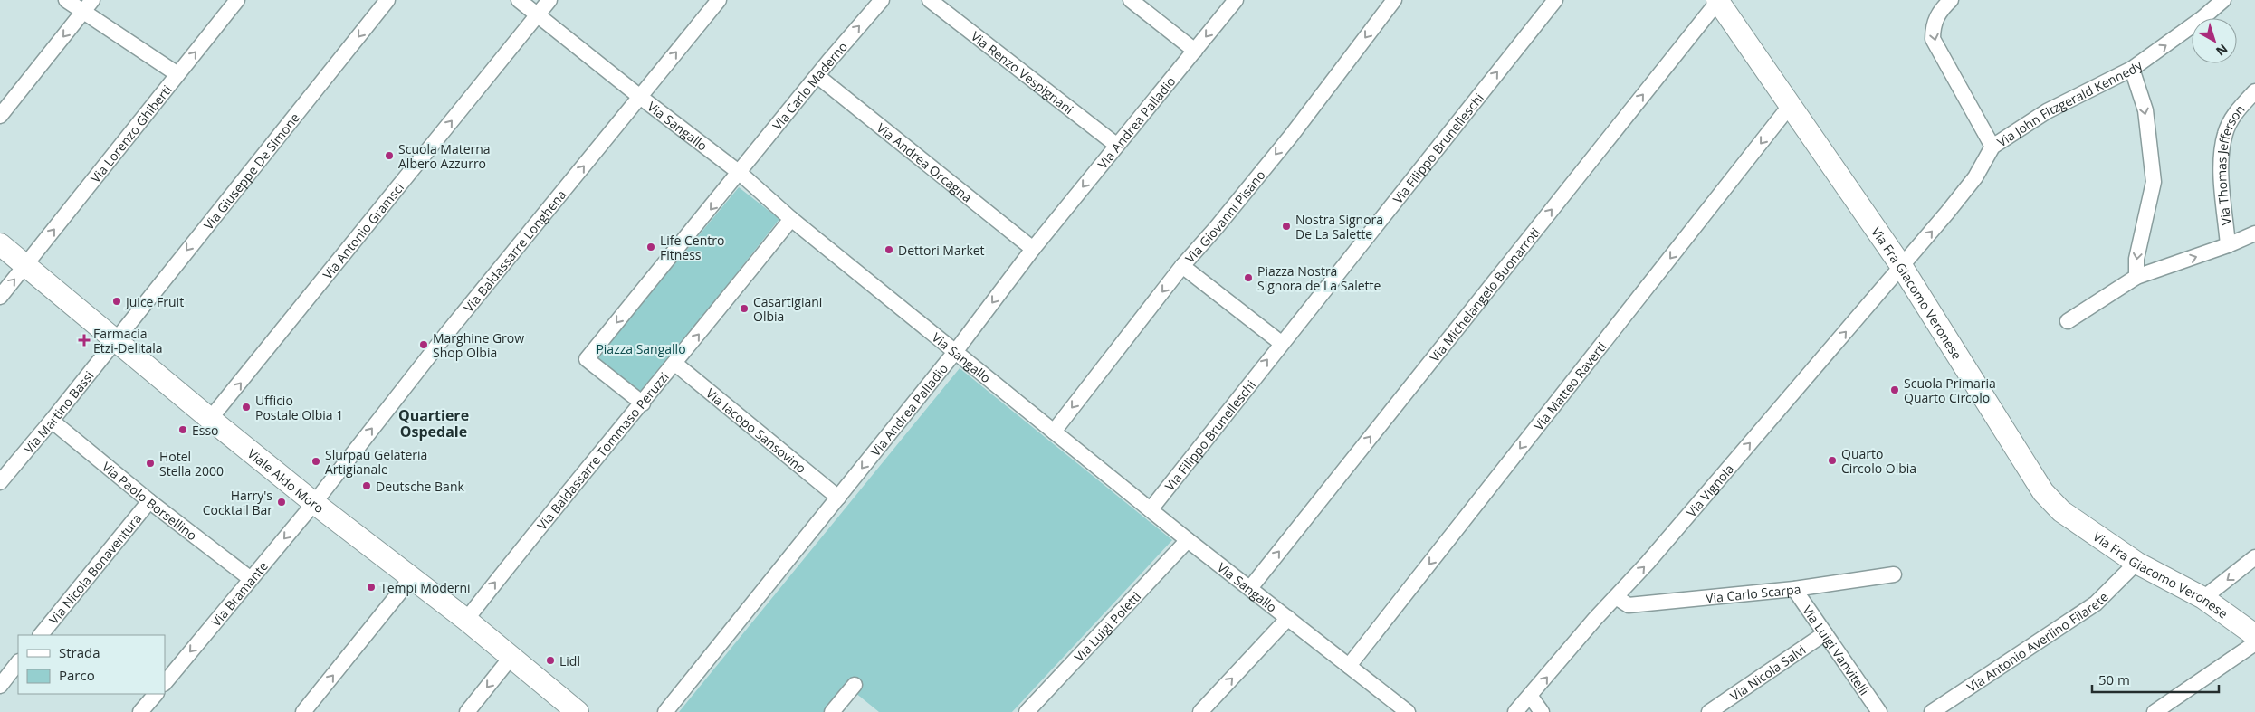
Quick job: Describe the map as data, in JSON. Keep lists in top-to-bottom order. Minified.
{"streets":{"street":["Via Renzo Vespignani","Via Carlo Maderno","Via John Fitzgerald Kennedy","Via Andrea Palladio","Via Sangallo","Via Lorenzo Ghiberti","Via Filippo Brunelleschi","Via Andrea Orcagna","Via Thomas Jefferson","Via Giuseppe De Simone","Via Giovanni Pisano","Via Antonio Gramsci","Via Baldassarre Longhena","Via Michelangelo Buonarroti","Via Fra Giacomo Veronese","Via Matteo Raverti","Via Martino Bassi","Via Iacopo Sansovino","Via Baldassarre Tommaso Peruzzi","Viale Aldo Moro","Via Vignola","Via Paolo Borsellino","Via Nicola Bonaventura","Via Carlo Scarpa","Via Bramante","Via Luigi Poletti","Via Antonio Averlino Filarete","Via Luigi Vanvitelli","Via Nicola Salvi"]},"crossings":[["Via Renzo Vespignani","Via Andrea Palladio"],["Via Carlo Maderno","Via Sangallo"],["Via Carlo Maderno","Via Andrea Orcagna"],["Via John Fitzgerald Kennedy","Via Fra Giacomo Veronese"],["Via John Fitzgerald Kennedy","Via Vignola"],["Via Andrea Palladio","Via Sangallo"],["Via Andrea Palladio","Via Andrea Orcagna"],["Via Andrea Palladio","Via Iacopo Sansovino"],["Via Sangallo","Via Filippo Brunelleschi"],["Via Sangallo","Via Giovanni Pisano"],["Via Sangallo","Via Antonio Gramsci"],["Via Sangallo","Via Baldassarre Longhena"],["Via Sangallo","Via Michelangelo Buonarroti"],["Via Sangallo","Via Matteo Raverti"],["Via Sangallo","Via Baldassarre Tommaso Peruzzi"],["Via Sangallo","Via Luigi Poletti"],["Via Lorenzo Ghiberti","Viale Aldo Moro"],["Via Giuseppe De Simone","Via Martino Bassi"],["Via Giuseppe De Simone","Viale Aldo Moro"],["Via Antonio Gramsci","Viale Aldo Moro"],["Via Baldassarre Longhena","Viale Aldo Moro"],["Via Baldassarre Longhena","Via Bramante"],["Via Michelangelo Buonarroti","Via Fra Giacomo Veronese"],["Via Fra Giacomo Veronese","Via Matteo Raverti"],["Via Fra Giacomo Veronese","Via Vignola"],["Via Fra Giacomo Veronese","Via Antonio Averlino Filarete"],["Via Martino Bassi","Viale Aldo Moro"],["Via Martino Bassi","Via Paolo Borsellino"],["Via Iacopo Sansovino","Via Baldassarre Tommaso Peruzzi"],["Via Baldassarre Tommaso Peruzzi","Viale Aldo Moro"],["Viale Aldo Moro","Via Bramante"],["Via Vignola","Via Carlo Scarpa"],["Via Paolo Borsellino","Via Nicola Bonaventura"],["Via Paolo Borsellino","Via Bramante"],["Via Carlo Scarpa","Via Luigi Vanvitelli"],["Via Luigi Vanvitelli","Via Nicola Salvi"]],"one_way":["Via Carlo Maderno","Via John Fitzgerald Kennedy","Via Andrea Palladio","Via Filippo Brunelleschi","Via Giuseppe De Simone","Via Giovanni Pisano","Via Antonio Gramsci","Via Baldassarre Longhena","Via Michelangelo Buonarroti","Via Matteo Raverti","Via Baldassarre Tommaso Peruzzi","Via Vignola"],"districts":["Quartiere Ospedale"],"parks":["Piazza Sangallo"],"places":{"other":["Scuola Materna Albero Azzurro","Nostra Signora De La Salette","Life Centro Fitness","Dettori Market","Piazza Nostra Signora de La Salette","Juice Fruit","Casartigiani Olbia","Marghine Grow Shop Olbia","Scuola Primaria Quarto Circolo","Ufficio Postale Olbia 1","Esso","Quarto Circolo Olbia","Slurpau Gelateria Artigianale","Hotel Stella 2000","Deutsche Bank","Harry's Cocktail Bar","Tempi Moderni","Lidl"],"health":["Farmacia Etzi-Delitala"]},"legend":["Strada","Parco"],"scale_bar":"50 m","north":"bottom right"}
